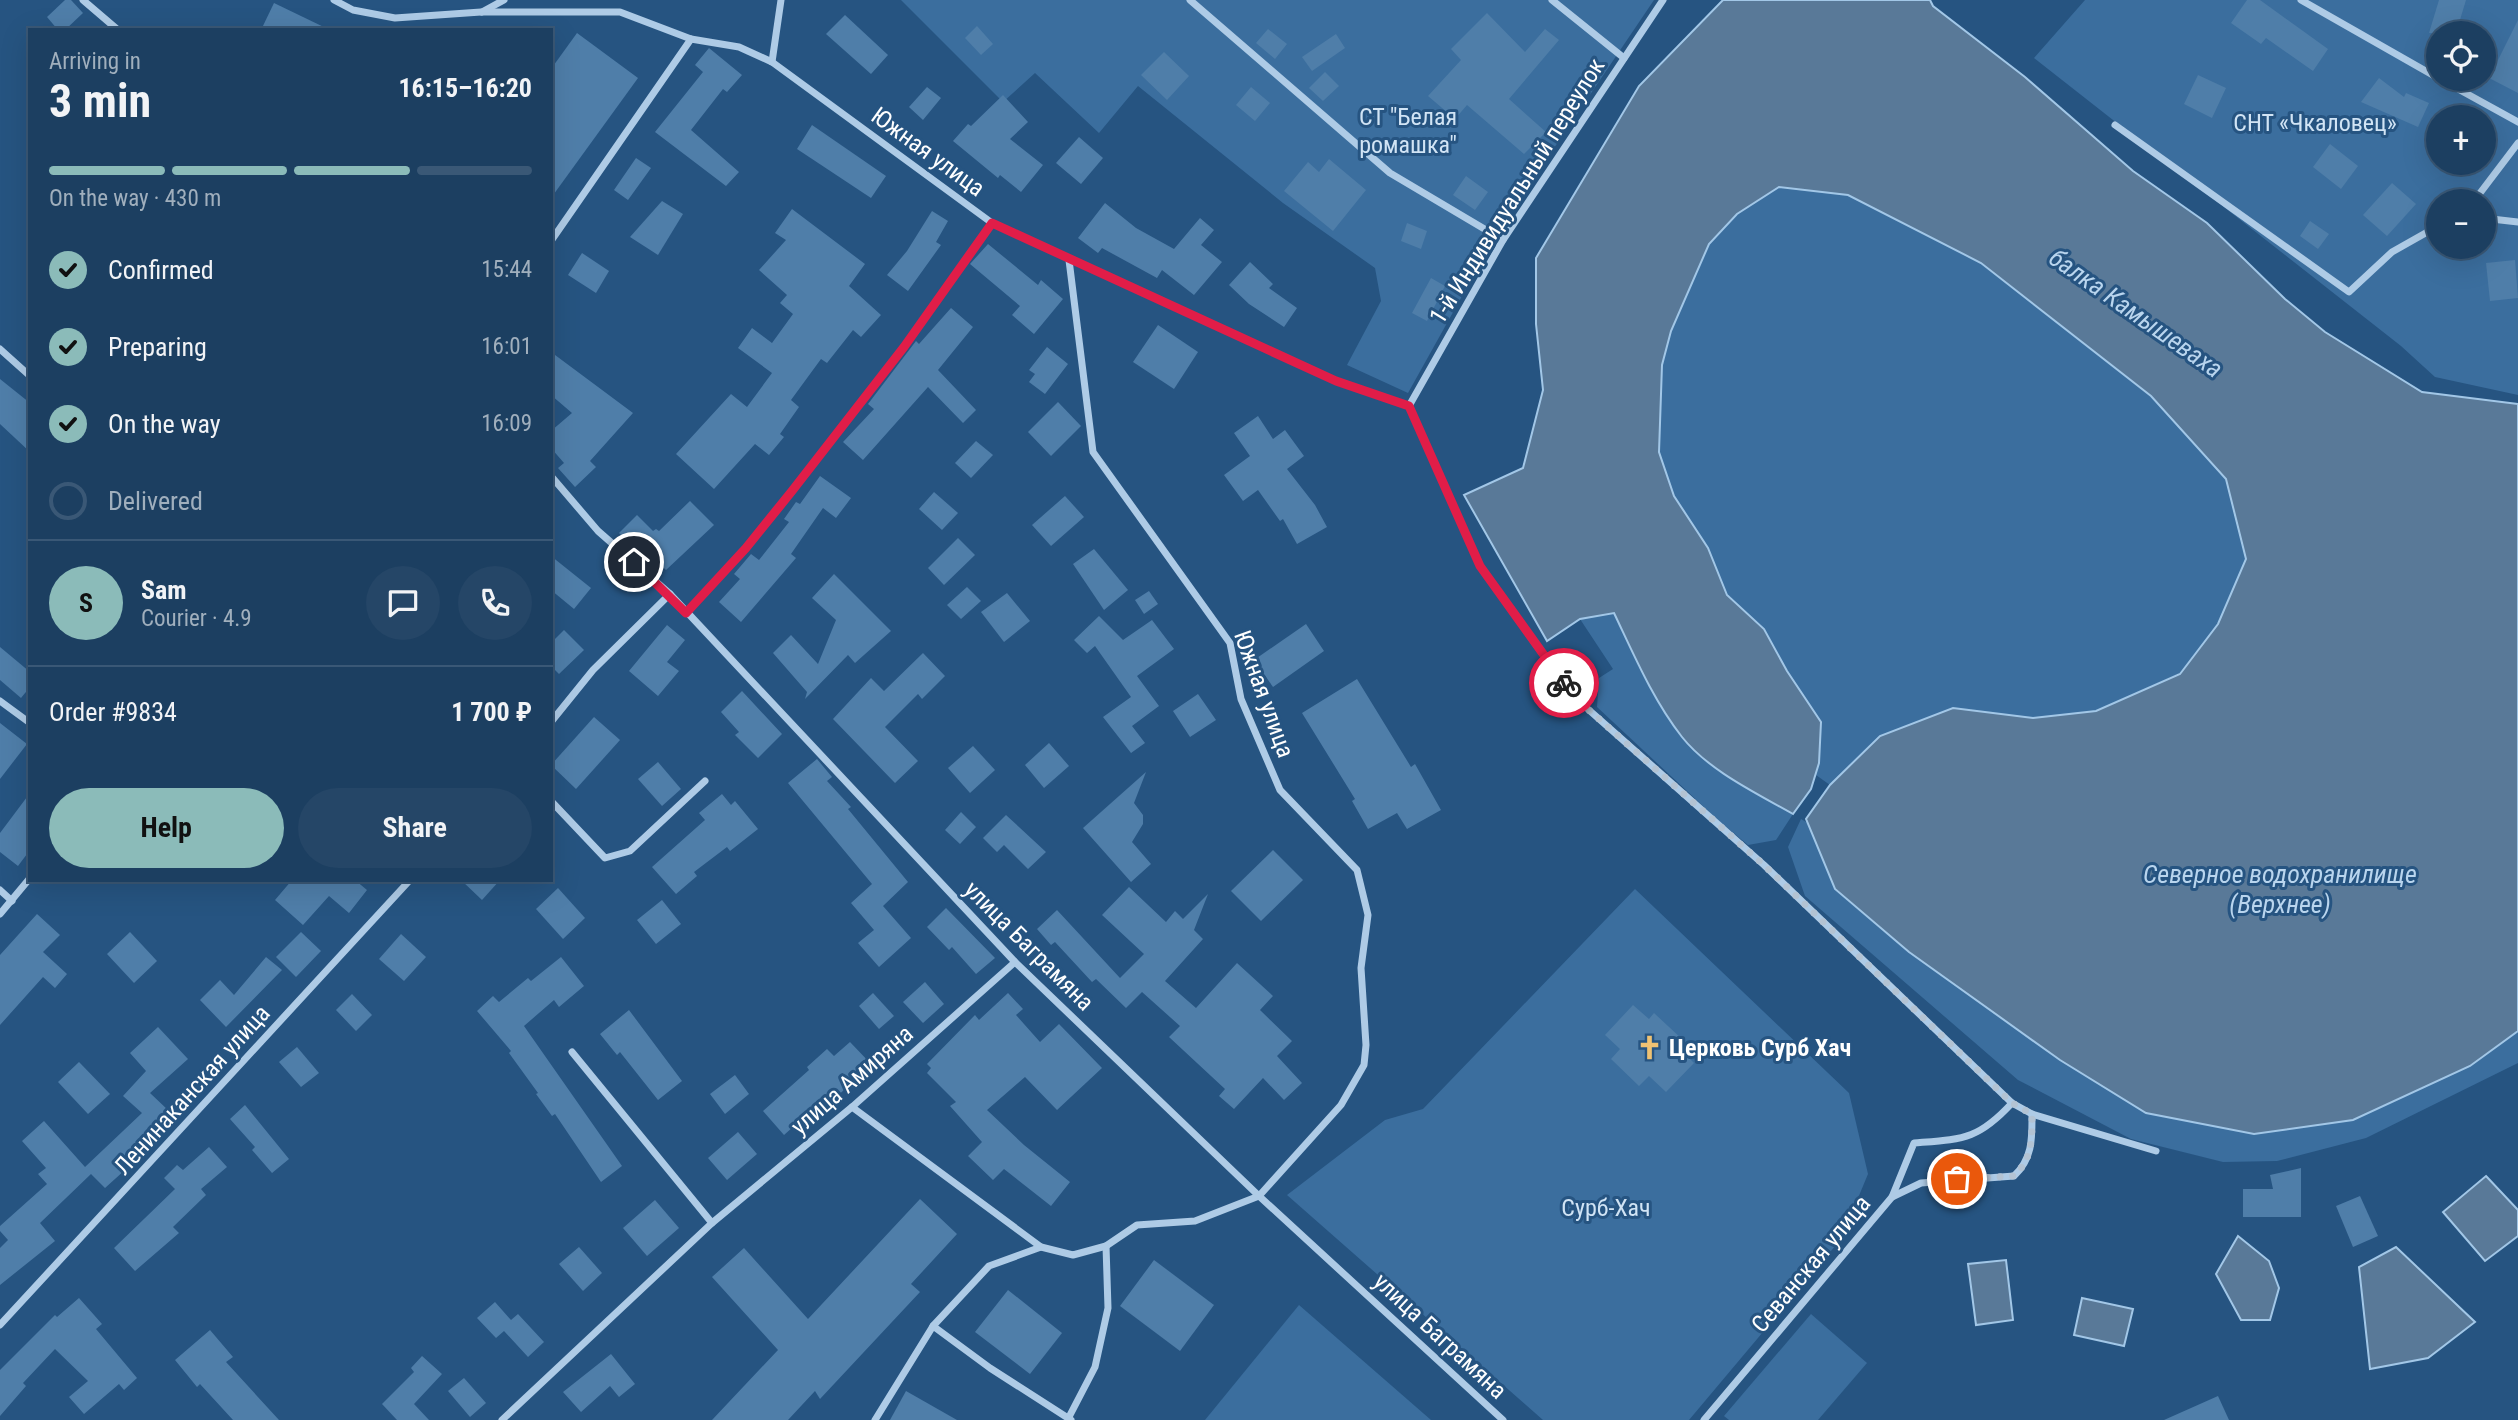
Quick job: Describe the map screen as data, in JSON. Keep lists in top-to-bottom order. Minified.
{"streets":{"street":["Южная улица","1-й Индивидуальный переулок","улица Баграмяна","улица Амиряна","Ленинаканская улица","Севанская улица"]},"crossings":[["Южная улица","1-й Индивидуальный переулок"],["Южная улица","улица Баграмяна"],["улица Баграмяна","улица Амиряна"]],"water":["балка Камышеваха","Северное водохранилище (Верхнее)"],"parks":["СТ \"Белая ромашка\"","СНТ «Чкаловец»","Сурб-Хач"],"places":{"church":["Церковь Сурб Хач"]},"page":{"map_buttons":["+","−"],"heading":["3 min","Arriving in","16:15–16:20"],"panel":["Sam","Courier · 4.9","Order #9834","1 700 ₽"],"bar":"On the way · 430 m","list":[["Confirmed","15:44"],["Preparing","16:01"],["On the way","16:09"],"Delivered"],"round":"S","buttons":["Help","Share"]}}
